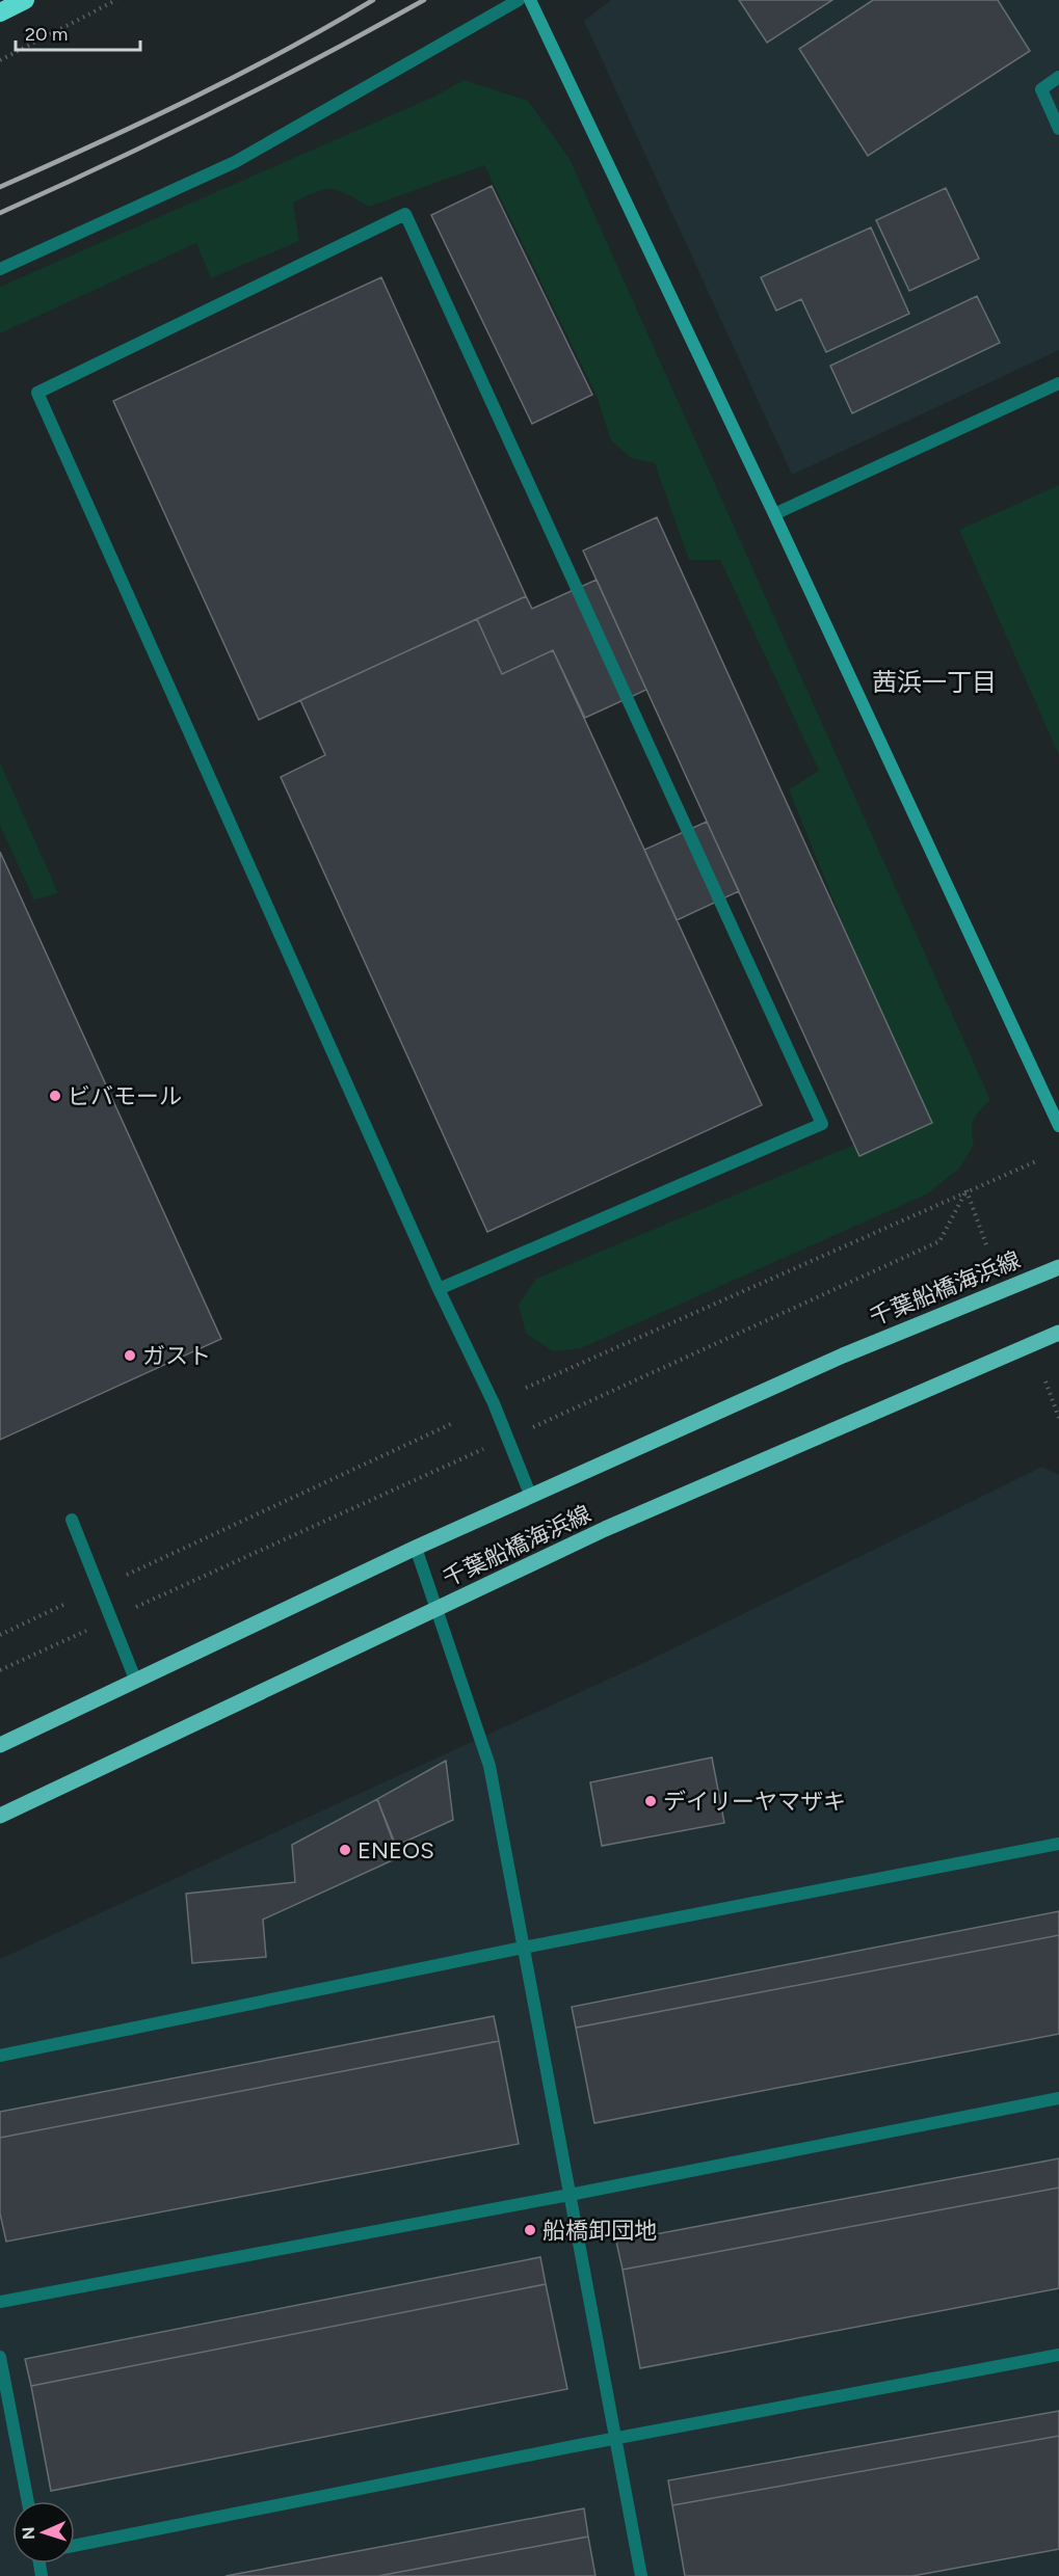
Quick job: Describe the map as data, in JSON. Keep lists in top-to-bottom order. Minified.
{"streets":{"main road":["千葉船橋海浜線"]},"districts":["茜浜一丁目"],"places":["ビバモール","ガスト","デイリーヤマザキ","ENEOS","船橋卸団地"],"scale_bar":"20 m","north":"left"}
